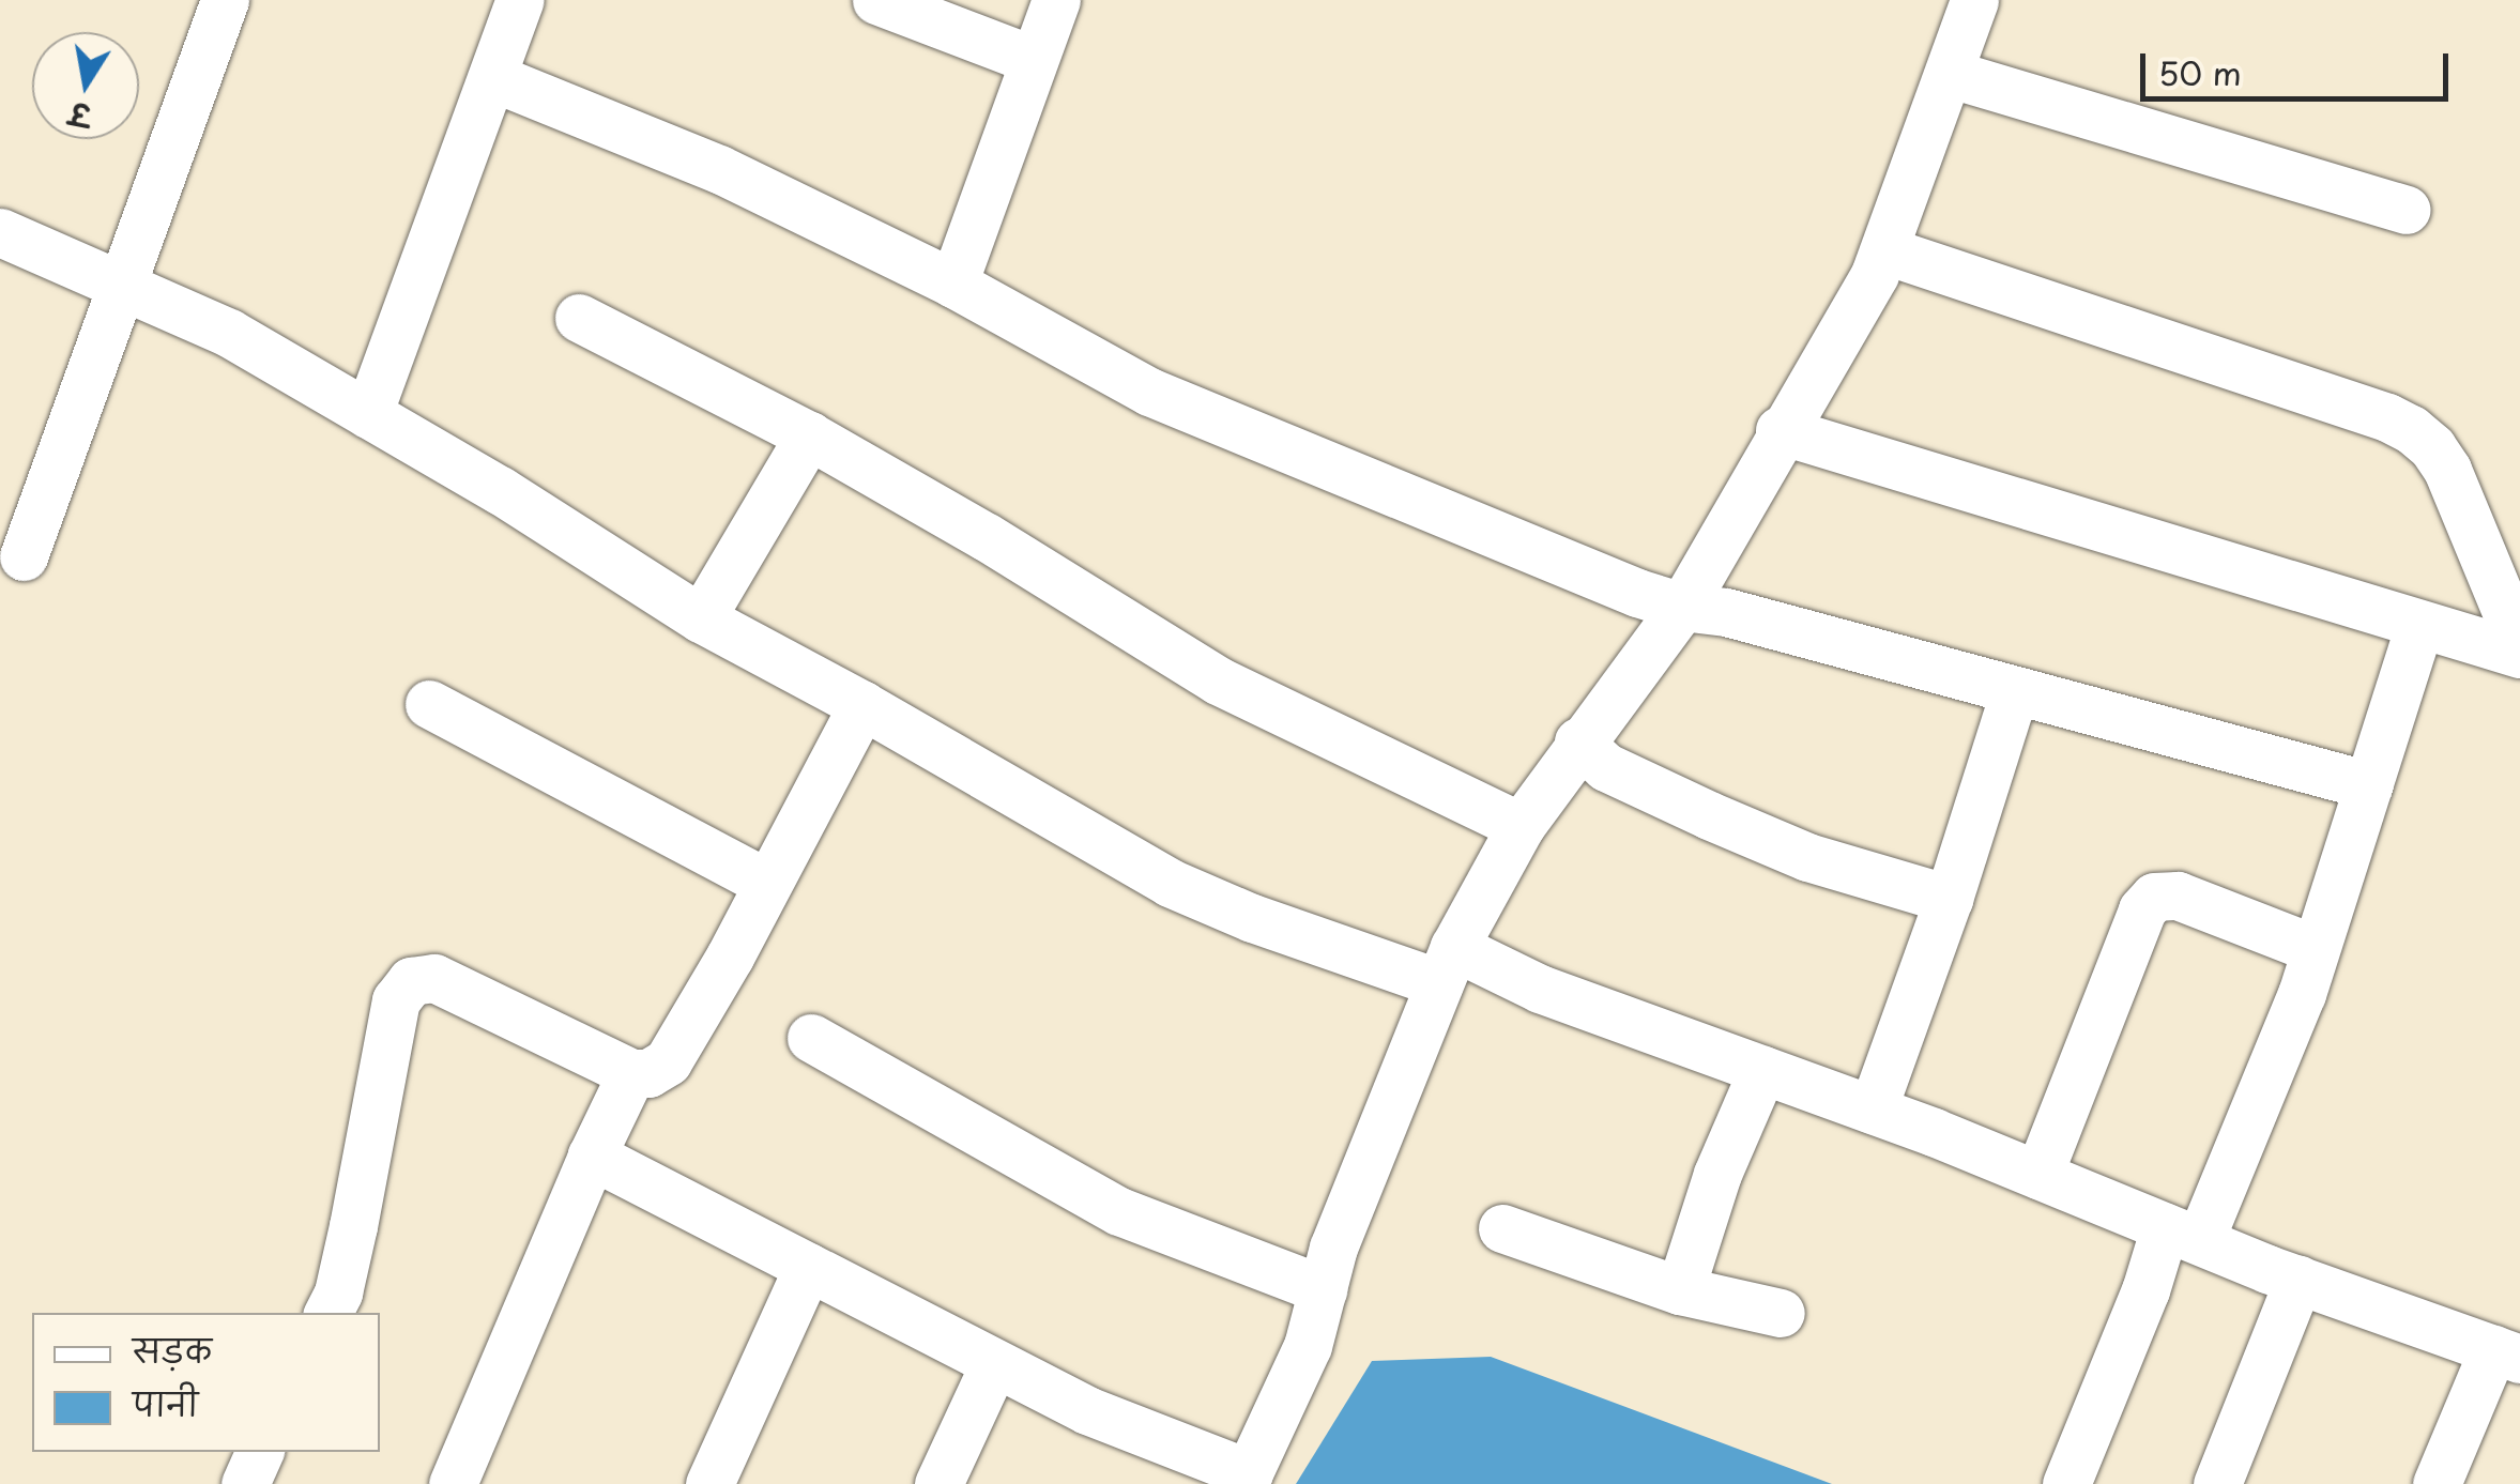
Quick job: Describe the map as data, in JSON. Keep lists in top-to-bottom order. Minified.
{"legend":["सड़क","पानी"],"scale_bar":"50 m","north":"bottom"}
